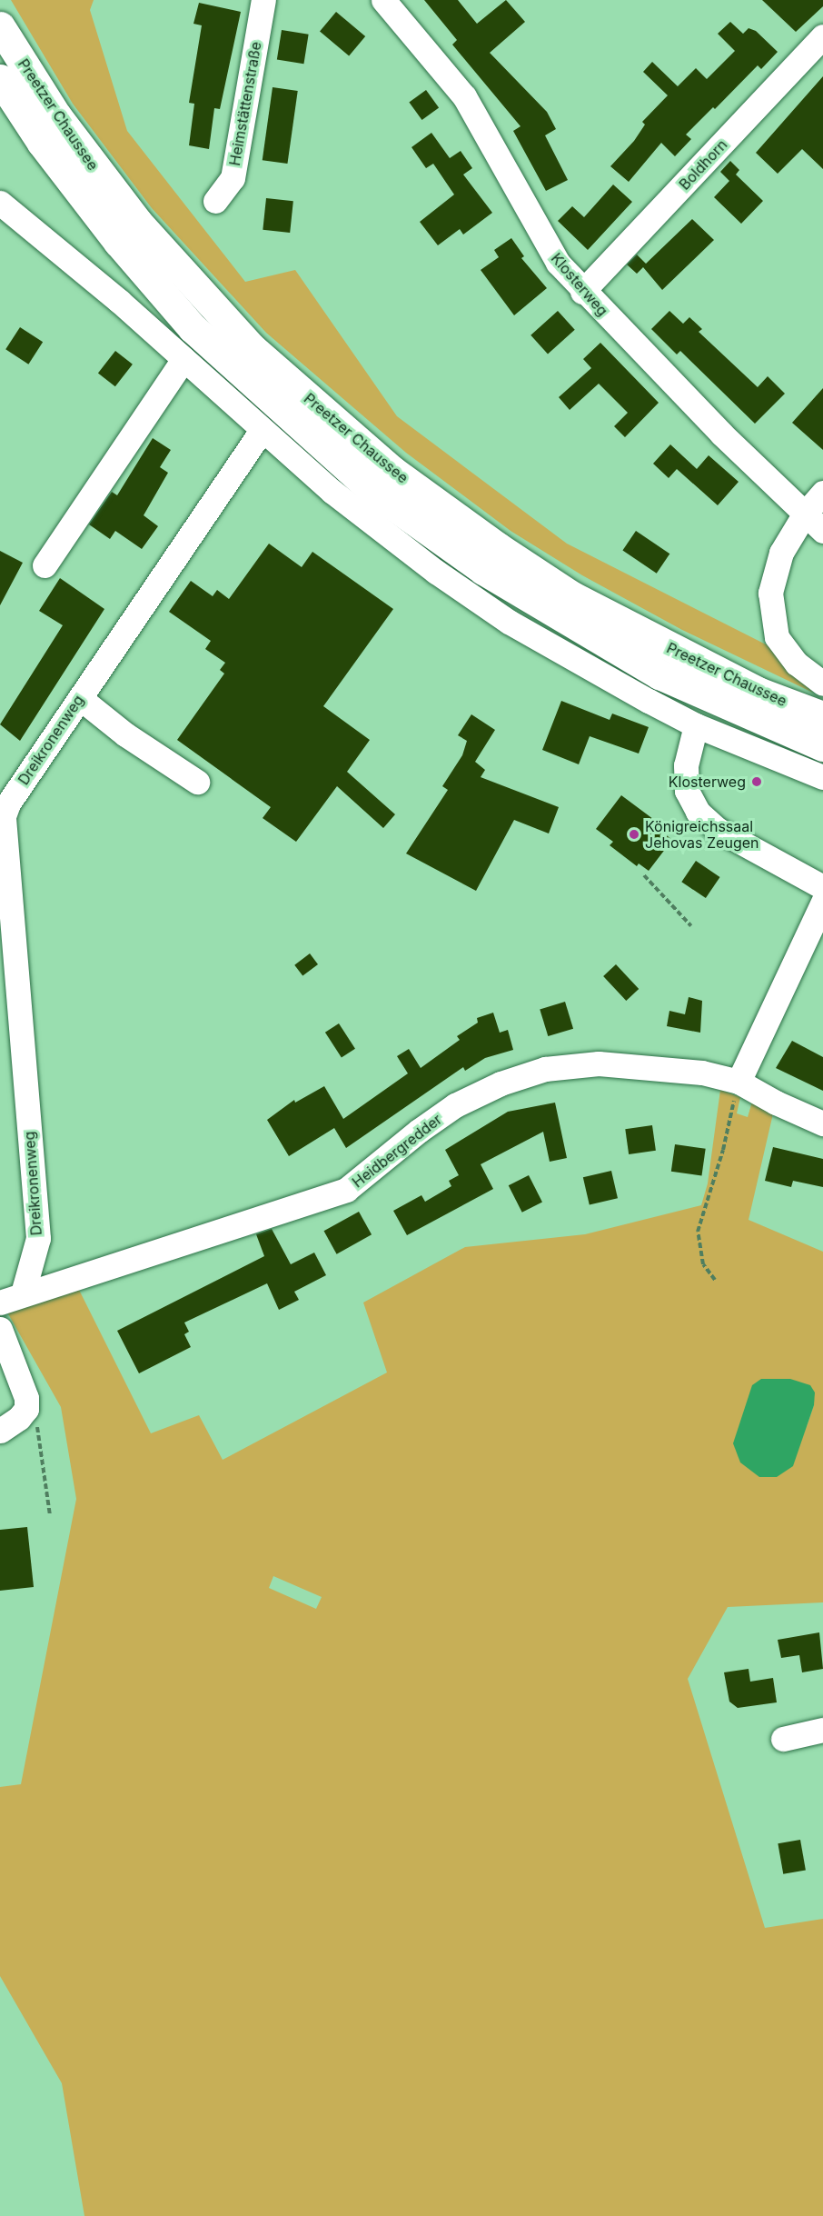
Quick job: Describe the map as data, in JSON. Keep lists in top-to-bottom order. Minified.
{"streets":{"highway":["Preetzer Chaussee"],"street":["Heimstättenstraße","Boldhorn","Klosterweg","Dreikronenweg","Heidbergredder"]},"crossings":[["Boldhorn","Klosterweg"],["Dreikronenweg","Heidbergredder"]],"places":["Klosterweg","Königreichssaal Jehovas Zeugen"]}
